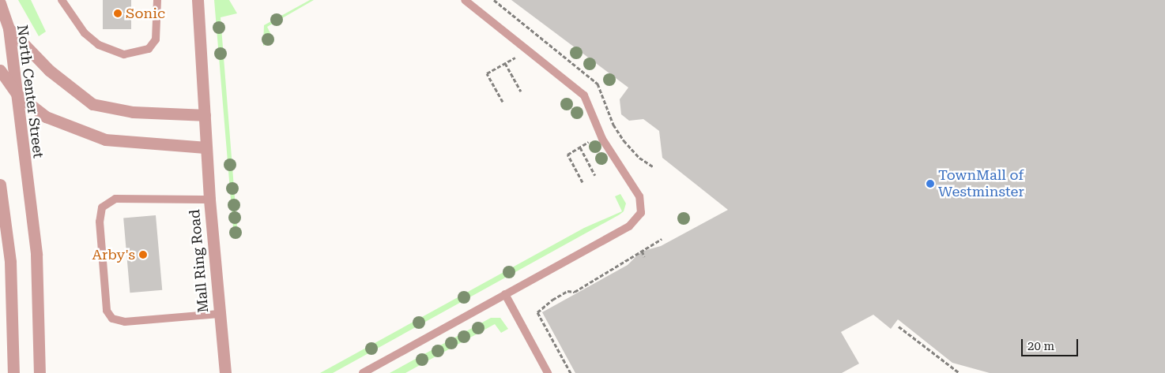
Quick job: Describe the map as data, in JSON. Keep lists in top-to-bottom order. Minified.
{"streets":{"street":["North Center Street","Mall Ring Road"]},"places":["Sonic","TownMall of Westminster","Arby's"],"scale_bar":"20 m"}
